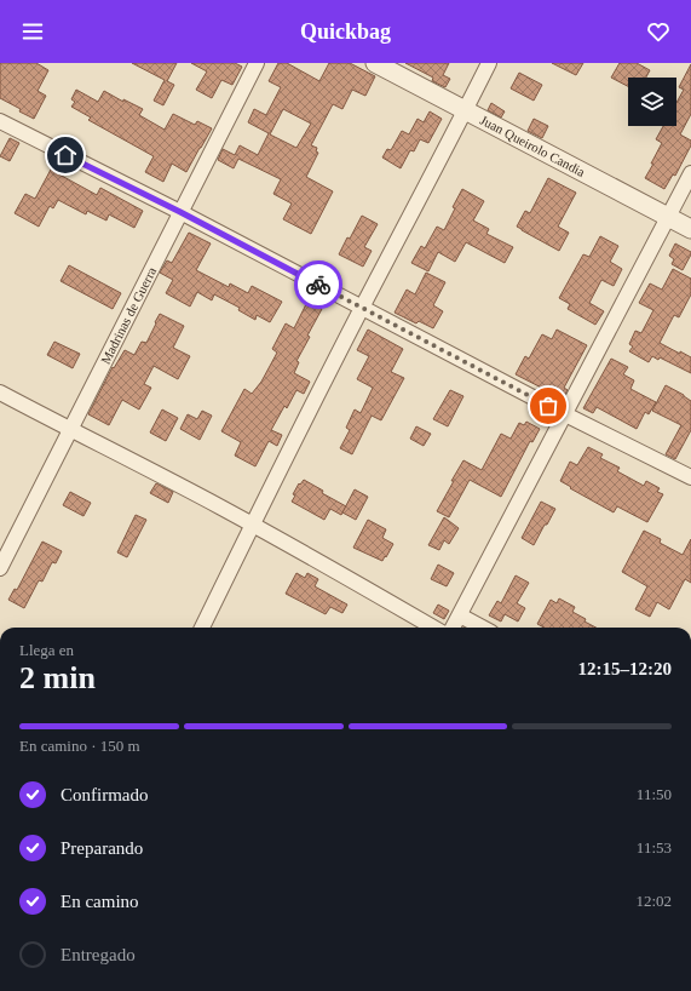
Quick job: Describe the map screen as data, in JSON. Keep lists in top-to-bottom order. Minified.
{"streets":{"street":["Juan Queirolo Candia","Madrinas de Guerra"]},"page":{"header":"Quickbag","heading":["2 min","Llega en","12:15–12:20"],"bar":"En camino · 150 m","list":[["Confirmado","11:50"],["Preparando","11:53"],["En camino","12:02"],"Entregado"]}}
